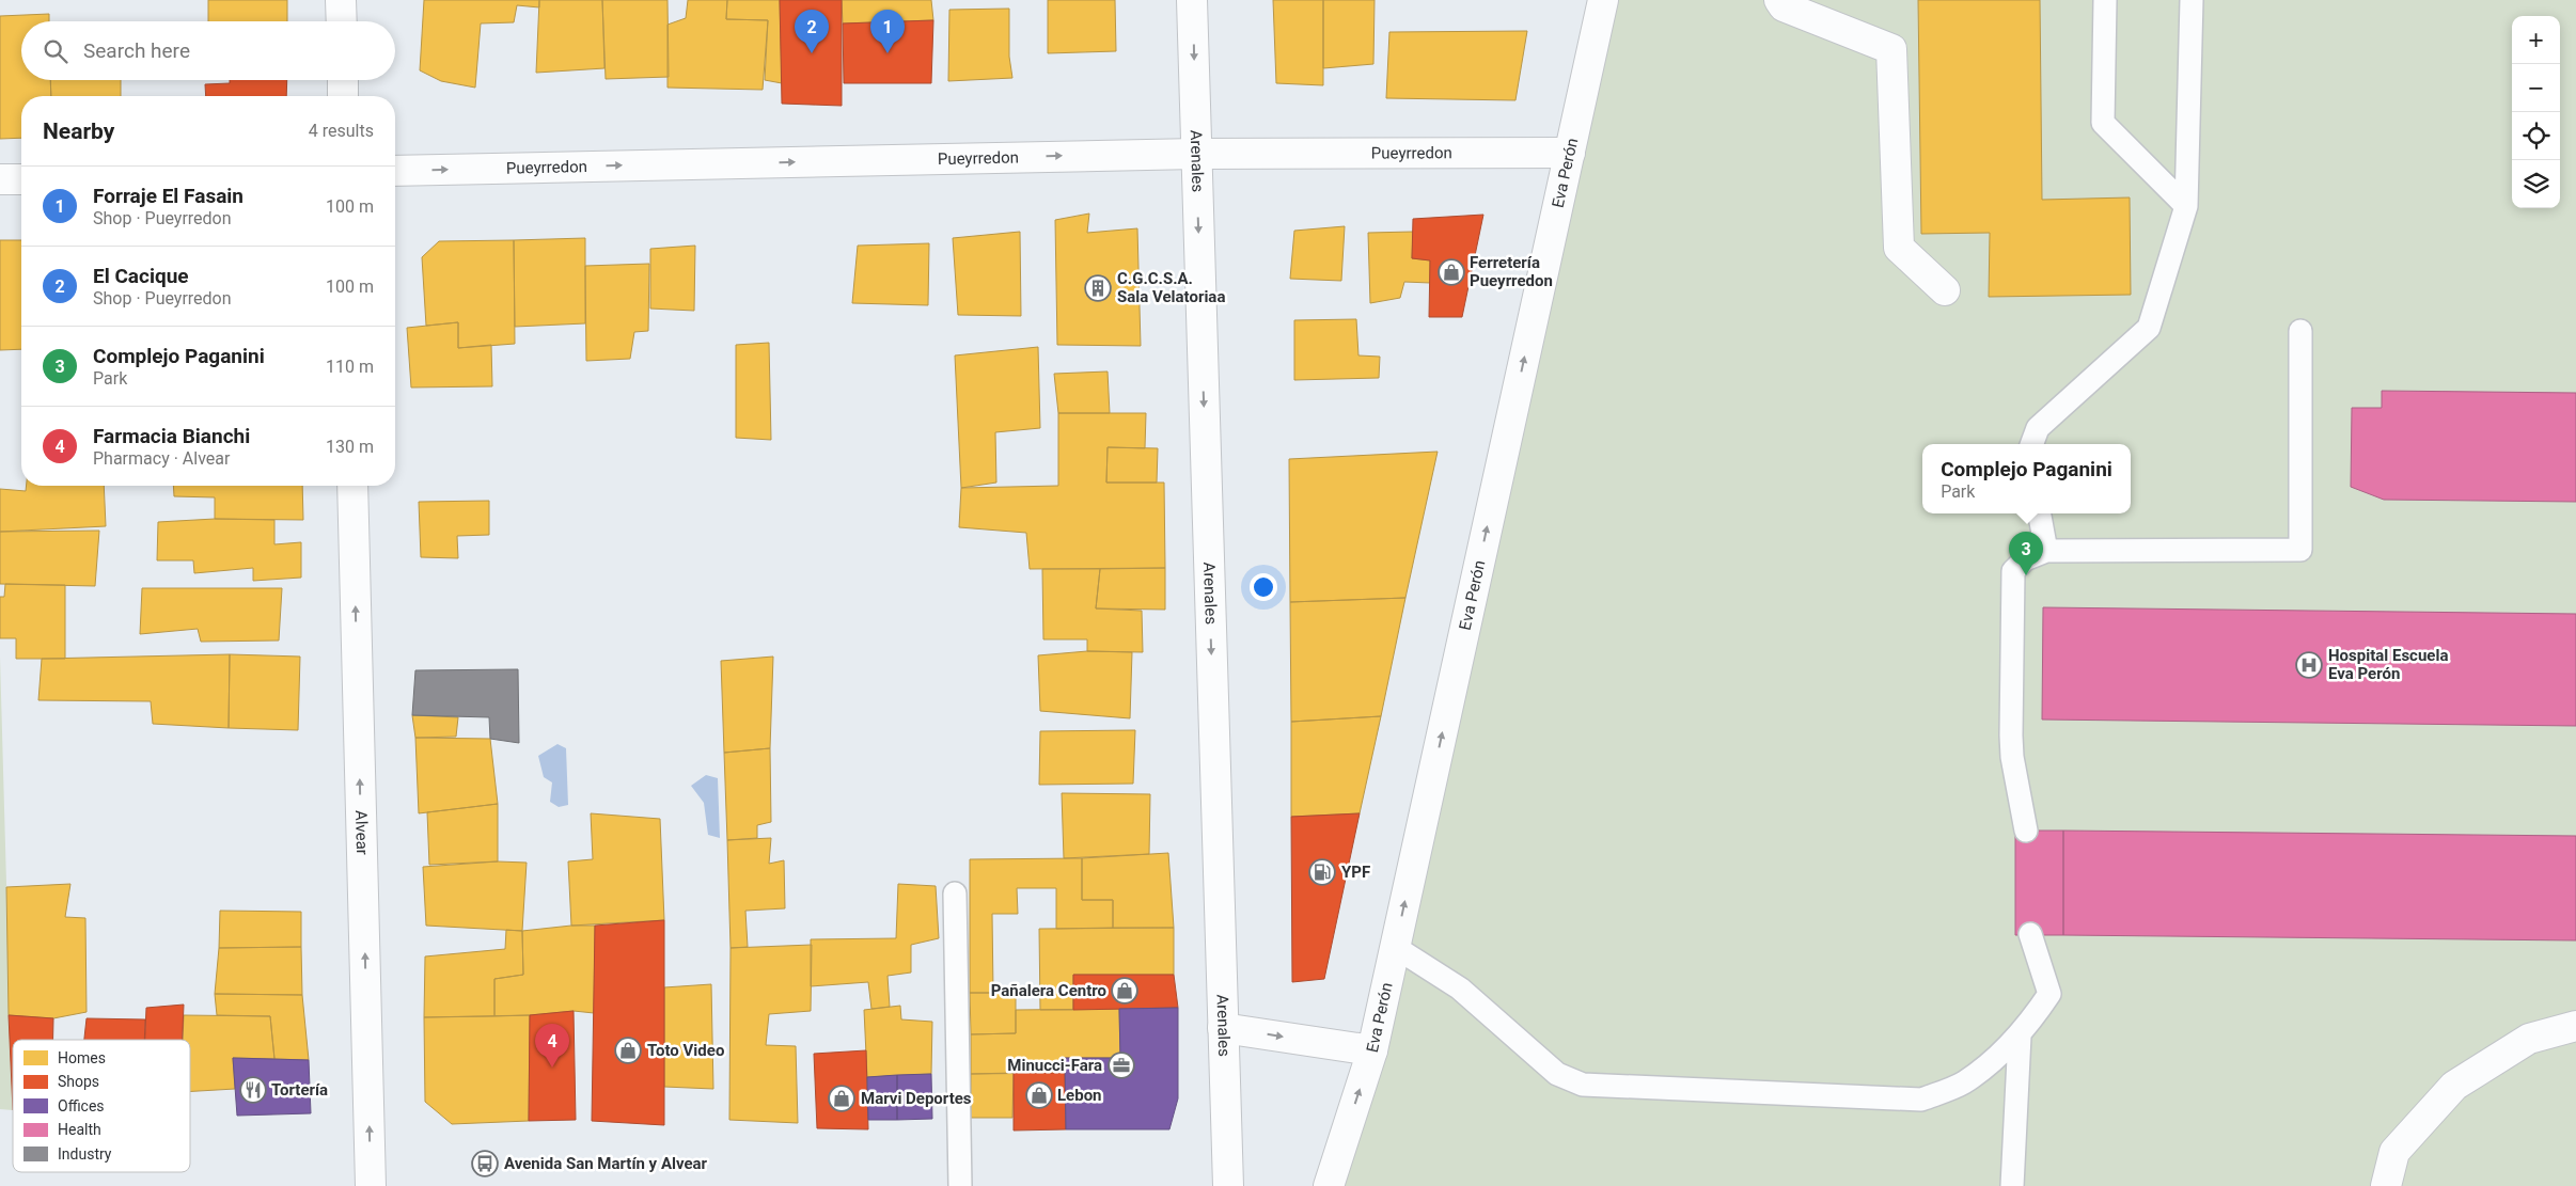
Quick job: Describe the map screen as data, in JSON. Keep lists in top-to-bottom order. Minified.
{"streets":{"street":["Pueyrredon","Arenales","Eva Perón","Alvear"]},"crossings":[["Pueyrredon","Arenales"],["Pueyrredon","Eva Perón"]],"one_way":["Pueyrredon","Arenales","Eva Perón","Alvear"],"places":{"shop":["Ferretería Pueyrredon","Pañalera Centro","Toto Video","Lebon","Marvi Deportes"],"building":["C.G.C.S.A. Sala Velatoriaa"],"hospital":["Hospital Escuela Eva Perón"],"fuel station":["YPF"],"office":["Minucci-Fara"],"restaurant":["Tortería"],"bus stop":["Avenida San Martín y Alvear"]},"legend":["Homes","Shops","Offices","Health","Industry"],"page":{"pins":["1","2","3","4"],"map_buttons":["+","−"],"search":"Search here","heading":["Nearby","4 results"],"list":[{"mark":"1","name":"Forraje El Fasain","note":"Shop · Pueyrredon","value":"100 m"},{"mark":"2","name":"El Cacique","note":"Shop · Pueyrredon","value":"100 m"},{"mark":"3","name":"Complejo Paganini","note":"Park","value":"110 m"},{"mark":"4","name":"Farmacia Bianchi","note":"Pharmacy · Alvear","value":"130 m"}],"popup":["Complejo Paganini","Park"]}}
